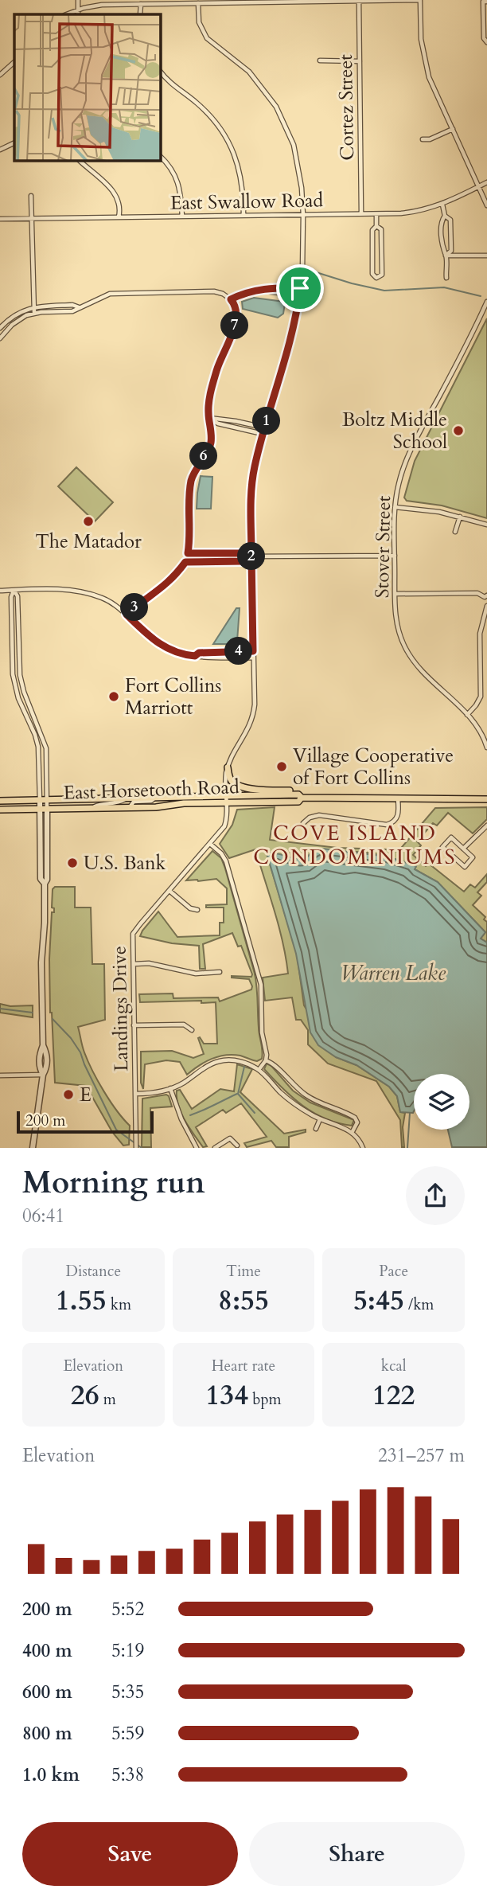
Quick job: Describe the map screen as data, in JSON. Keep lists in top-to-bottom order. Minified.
{"streets":{"main road":["East Horsetooth Road"],"street":["Cortez Street","East Swallow Road","Stover Street","Landings Drive"]},"crossings":[["Cortez Street","East Swallow Road"],["East Horsetooth Road","Landings Drive"]],"districts":["COVE ISLAND CONDOMINIUMS"],"water":["Warren Lake"],"places":["Boltz Middle School","The Matador","Fort Collins Marriott","Village Cooperative of Fort Collins","U.S. Bank","E"],"scale_bar":"200 m","page":{"pins":["7","1","6","2","3","4"],"scale":"200 m","heading":["Morning run","06:41"],"stats":[["Distance","1.55 km"],["Time","8:55"],["Pace","5:45 /km"],["Elevation","26 m"],["Heart rate","134 bpm"],["kcal","122"]],"chart":["Elevation","231–257 m"],"list":[{"name":"200 m","note":"5:52"},{"name":"400 m","note":"5:19"},{"name":"600 m","note":"5:35"},{"name":"800 m","note":"5:59"},{"name":"1.0 km","note":"5:38"}],"buttons":["Save","Share"]}}
